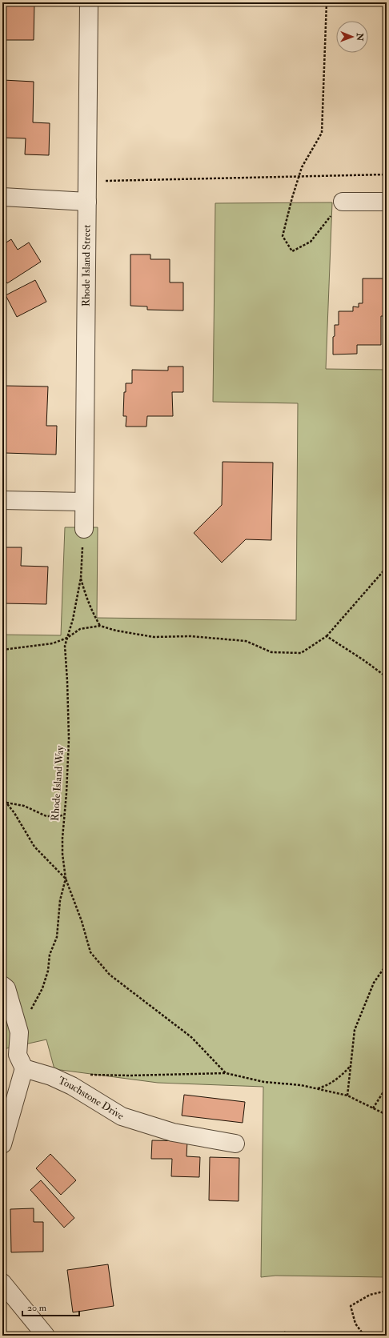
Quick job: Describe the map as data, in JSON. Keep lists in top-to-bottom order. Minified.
{"streets":{"street":["Rhode Island Street","Touchstone Drive"],"path":["Rhode Island Way"]},"crossings":[["Rhode Island Street","Rhode Island Way"]],"scale_bar":"20 m","north":"right"}
